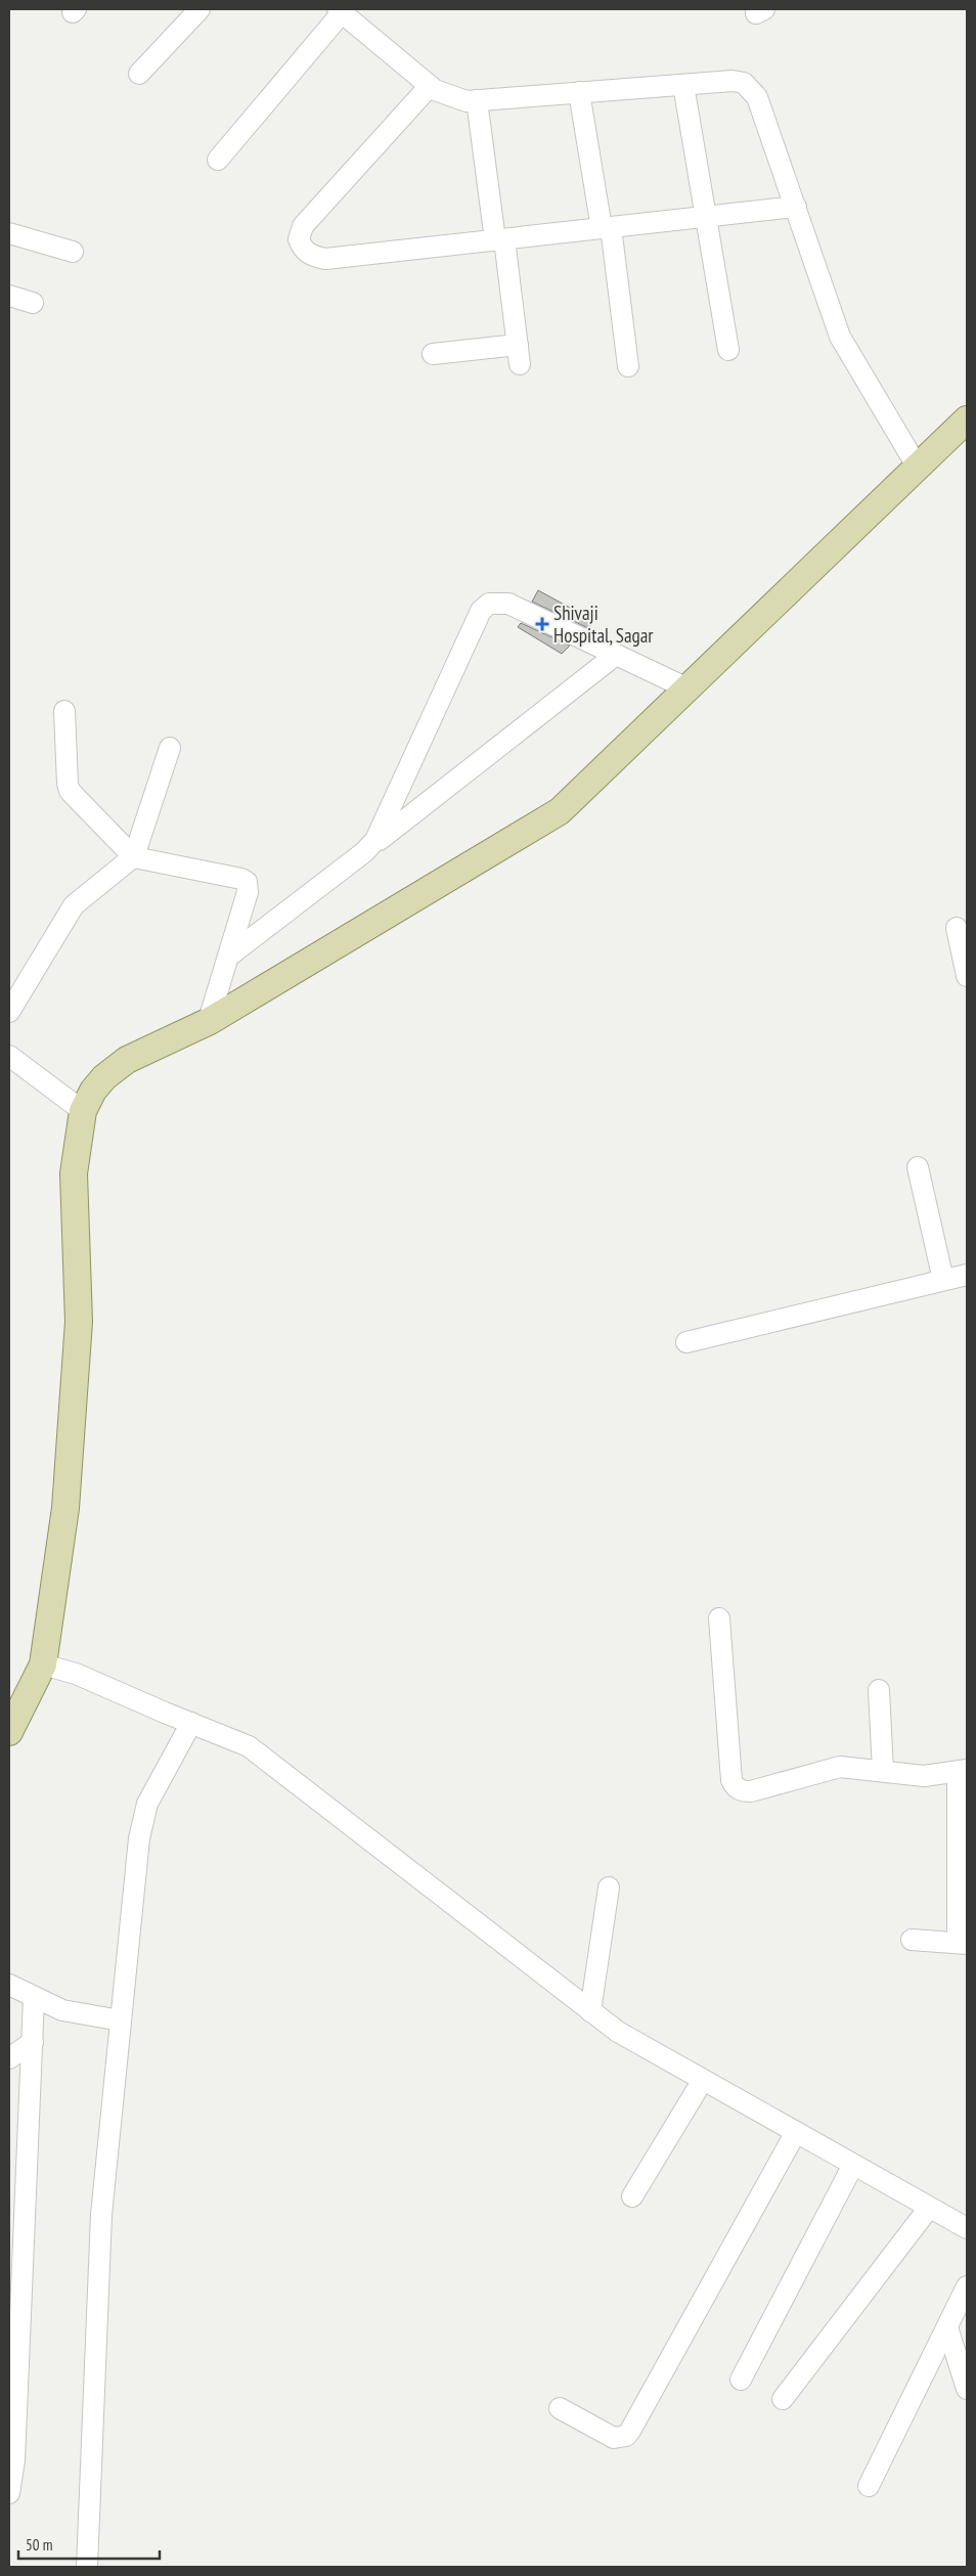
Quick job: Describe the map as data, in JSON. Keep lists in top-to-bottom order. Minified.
{"places":{"health":["Shivaji Hospital, Sagar"]},"scale_bar":"50 m"}
